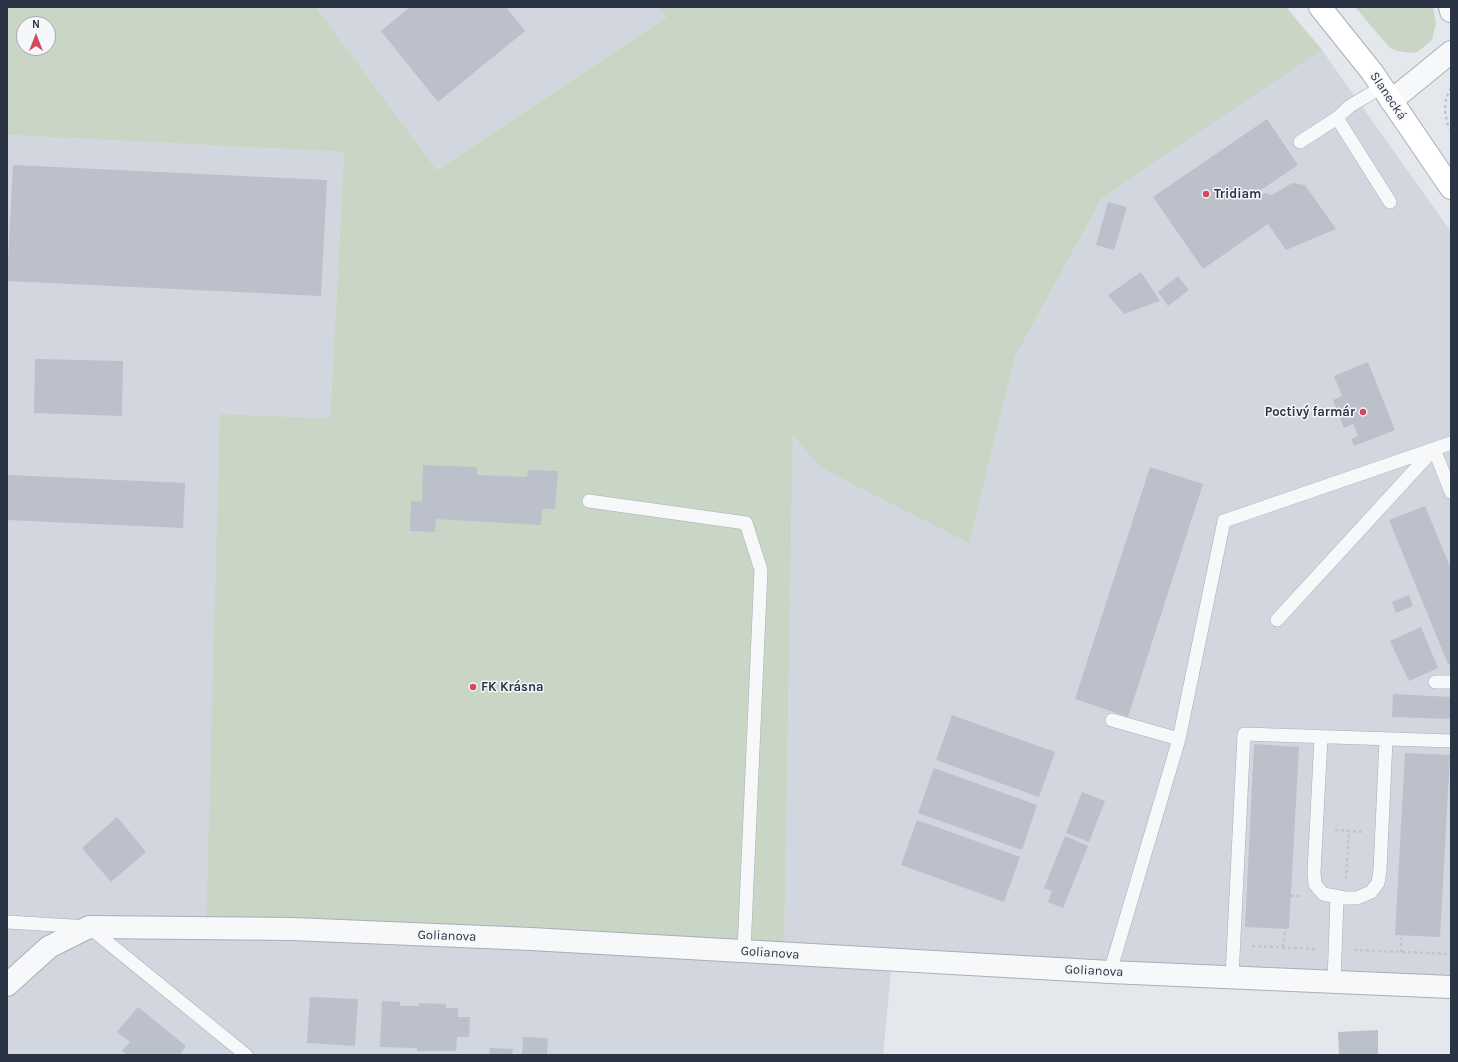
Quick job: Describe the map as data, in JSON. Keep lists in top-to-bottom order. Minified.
{"streets":{"main road":["Slanecká"],"street":["Golianova"]},"places":["Tridiam","Poctivý farmár","FK Krásna"],"north":"top"}
